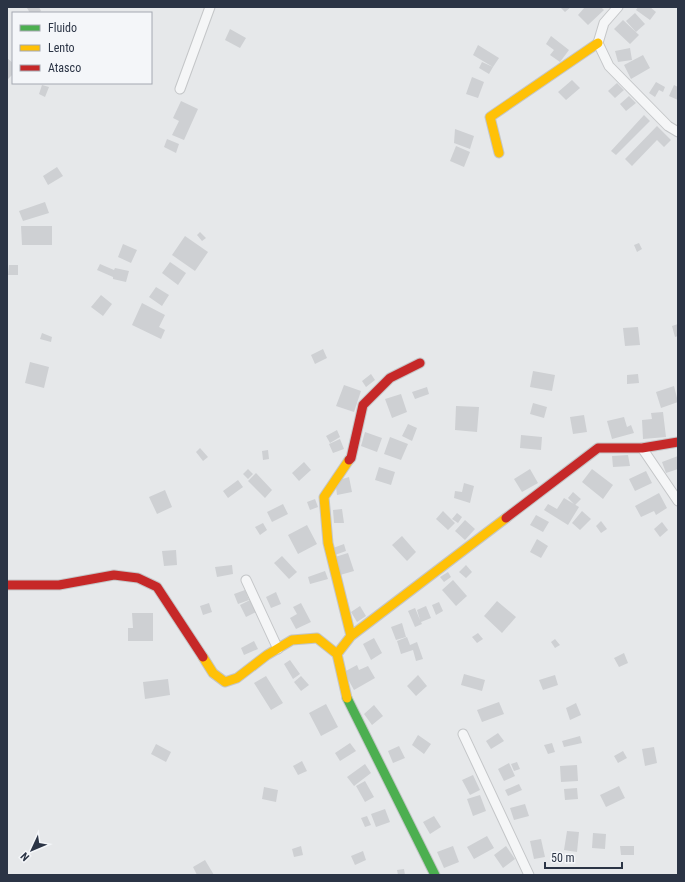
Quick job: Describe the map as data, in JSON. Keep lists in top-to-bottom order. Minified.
{"legend":["Fluido","Lento","Atasco"],"scale_bar":"50 m","north":"bottom left"}
